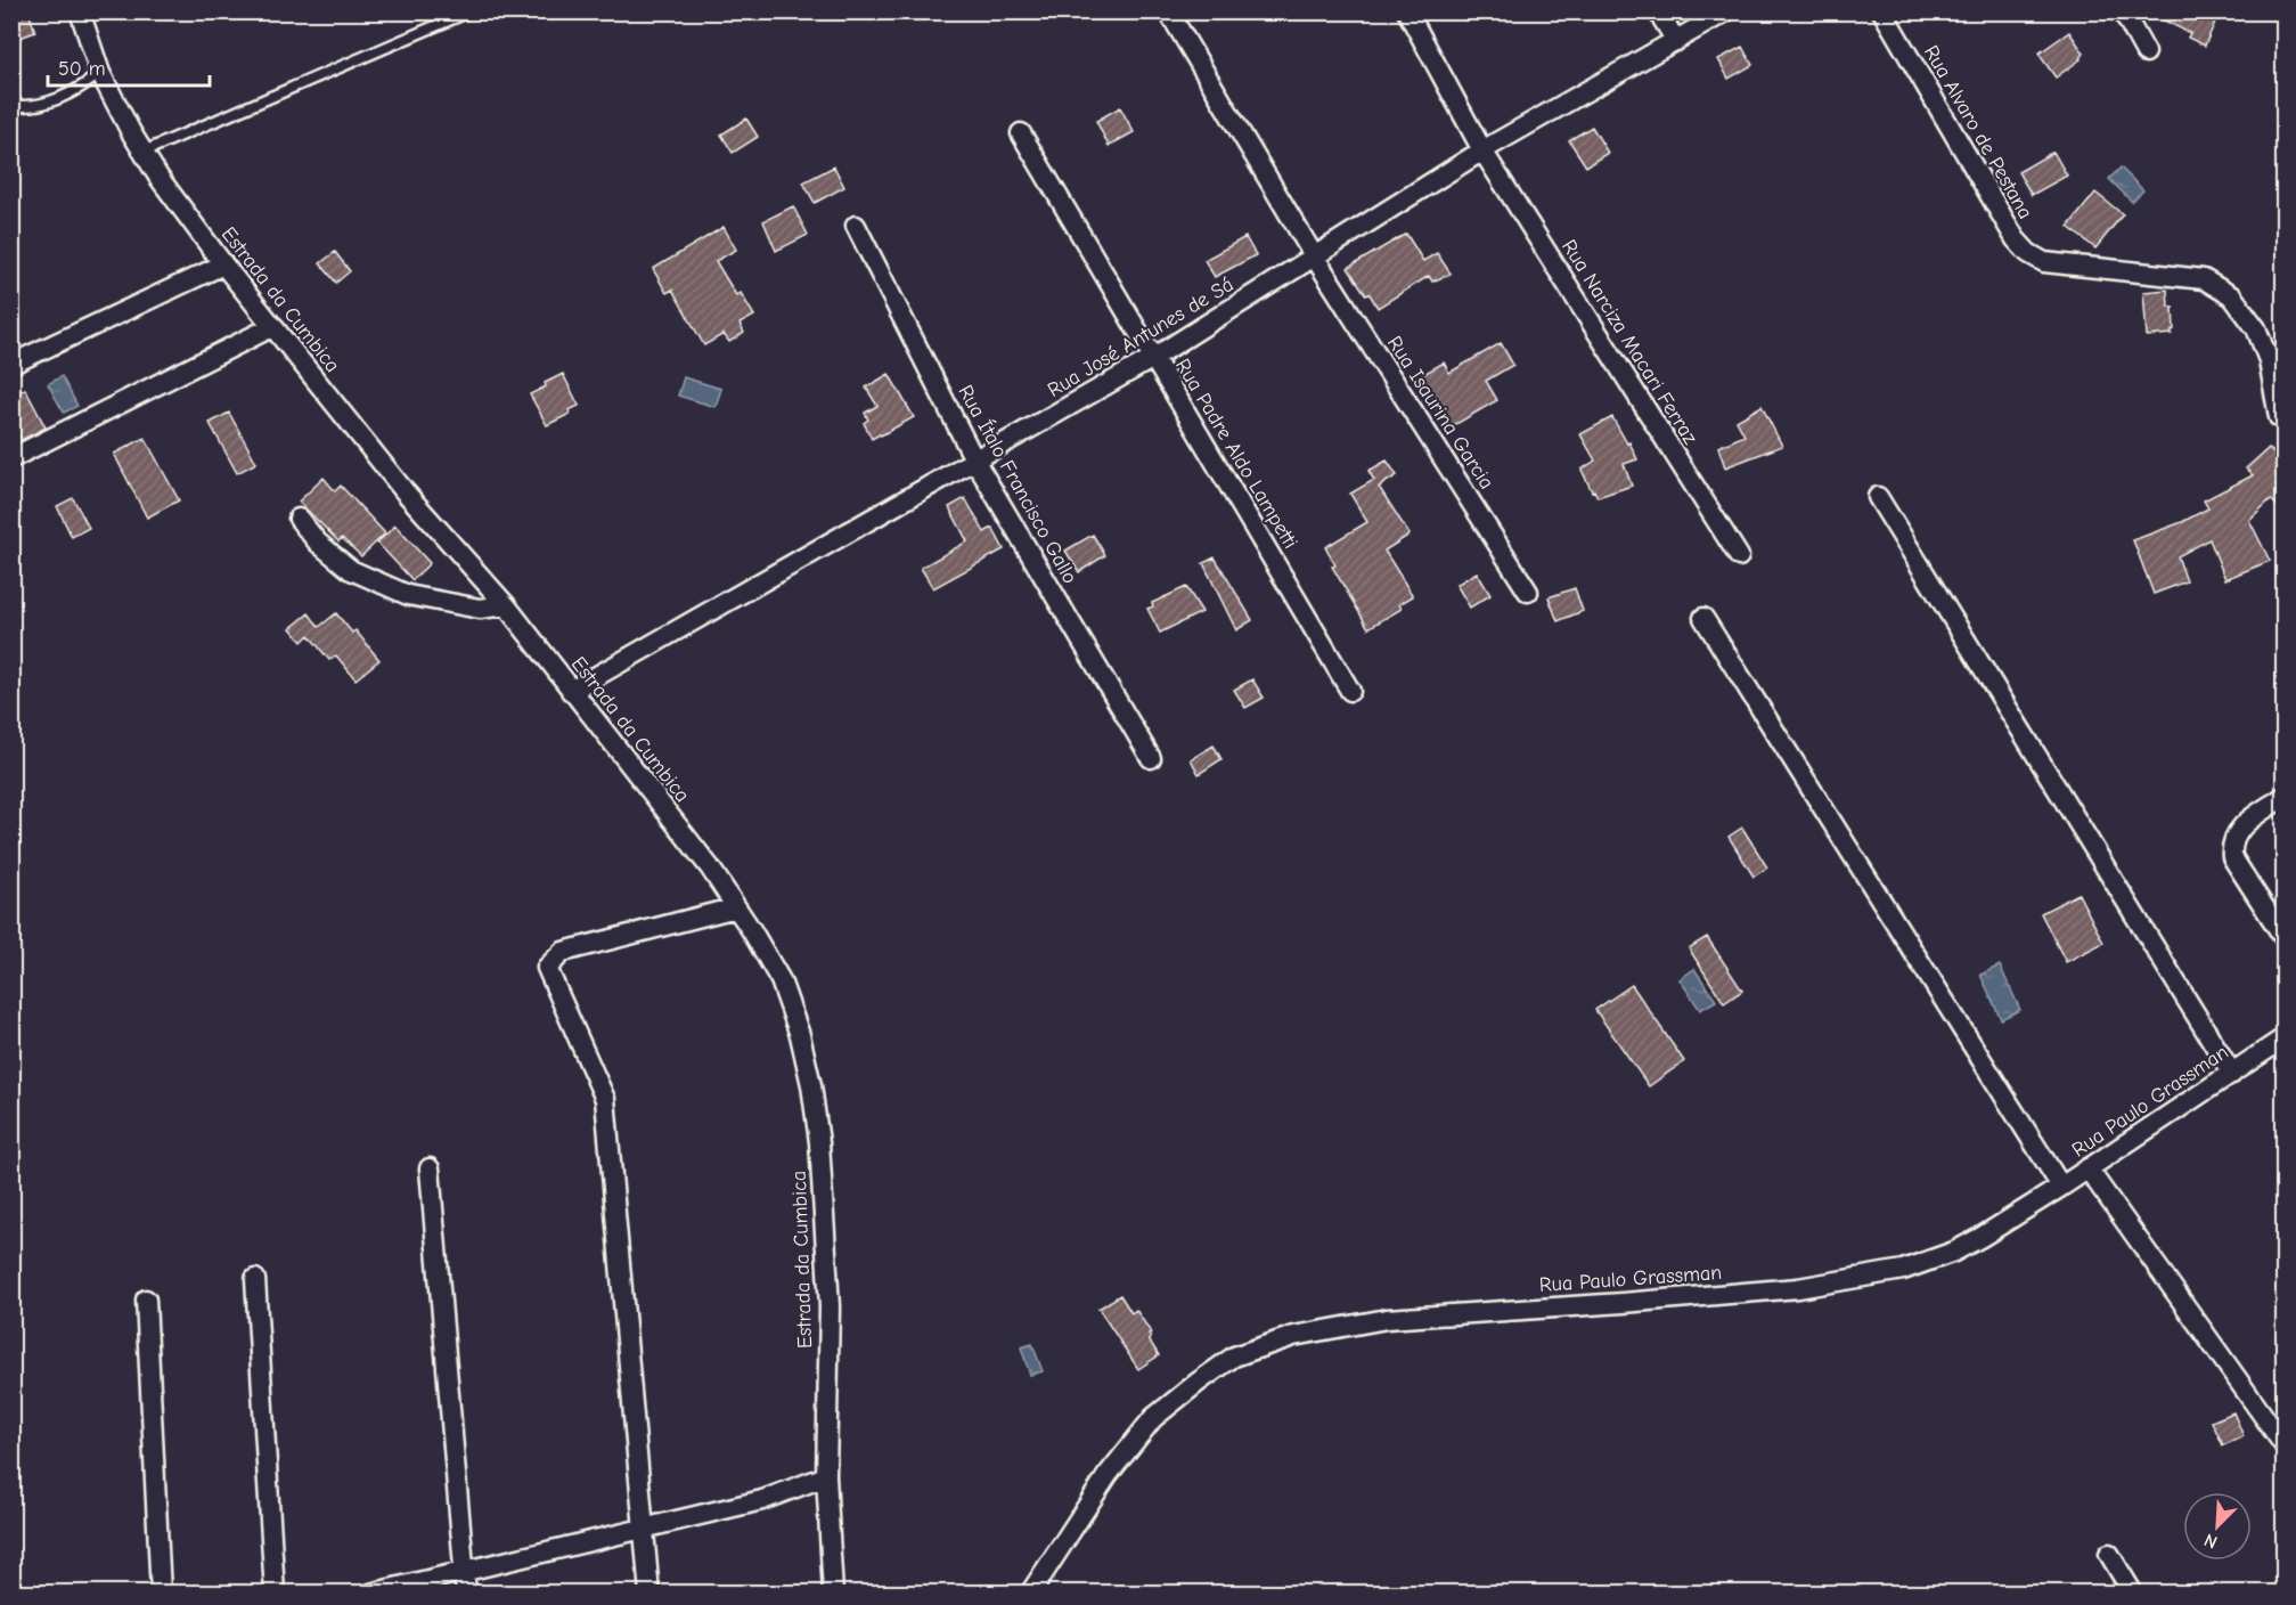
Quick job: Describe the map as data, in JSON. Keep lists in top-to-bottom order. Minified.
{"streets":{"street":["Rua Alvaro de Pestana","Estrada da Cumbica","Rua José Antunes de Sá","Rua Narciza Macari Ferraz","Rua Isaurina Garcia","Rua Padre Aldo Lampetti","Rua Ítalo Francisco Gallo","Rua Paulo Grassman"]},"crossings":[["Estrada da Cumbica","Rua José Antunes de Sá"],["Rua José Antunes de Sá","Rua Narciza Macari Ferraz"],["Rua José Antunes de Sá","Rua Isaurina Garcia"],["Rua José Antunes de Sá","Rua Padre Aldo Lampetti"],["Rua José Antunes de Sá","Rua Ítalo Francisco Gallo"]],"scale_bar":"50 m","north":"bottom left"}
